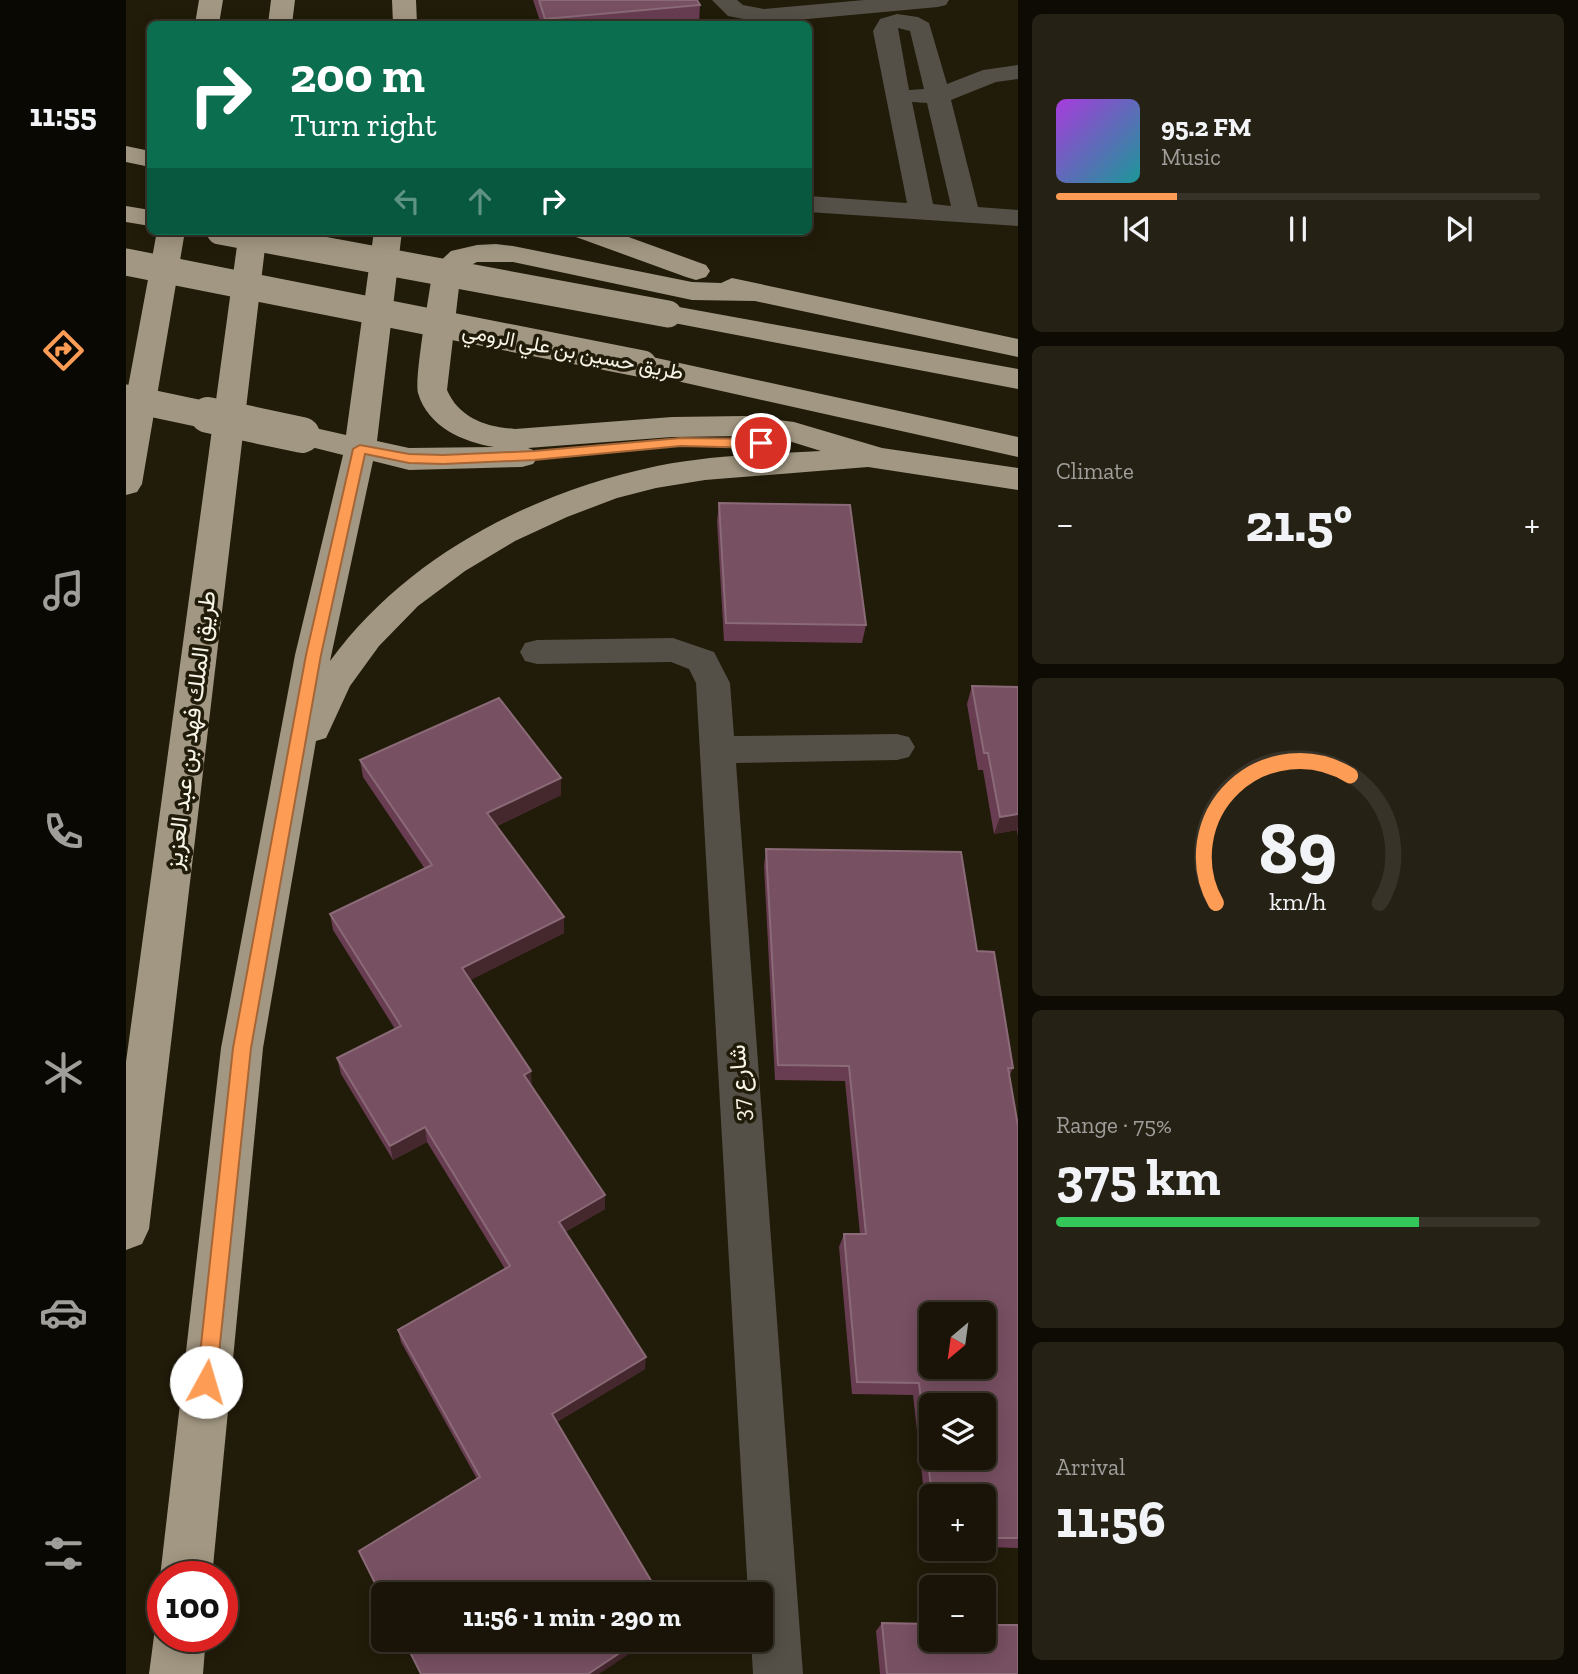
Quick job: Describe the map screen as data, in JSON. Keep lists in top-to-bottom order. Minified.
{"streets":{"highway":["طريق حسين بن علي الرومي","طريق الملك فهد بن عبد العزيز"],"street":["شارع 37"]},"north":"bottom left","page":{"tabs":"11:55","turn":["200 m","Turn right"],"song":["95.2 FM","Music"],"tile":["Climate",["Range · 75%","375 km"],["Arrival","11:56"]],"heat":["−","21.5°","+"],"map_buttons":["+","−"],"limit":"100","trip":"11:56 · 1 min · 290 m","gauge":["89","km/h"]}}
